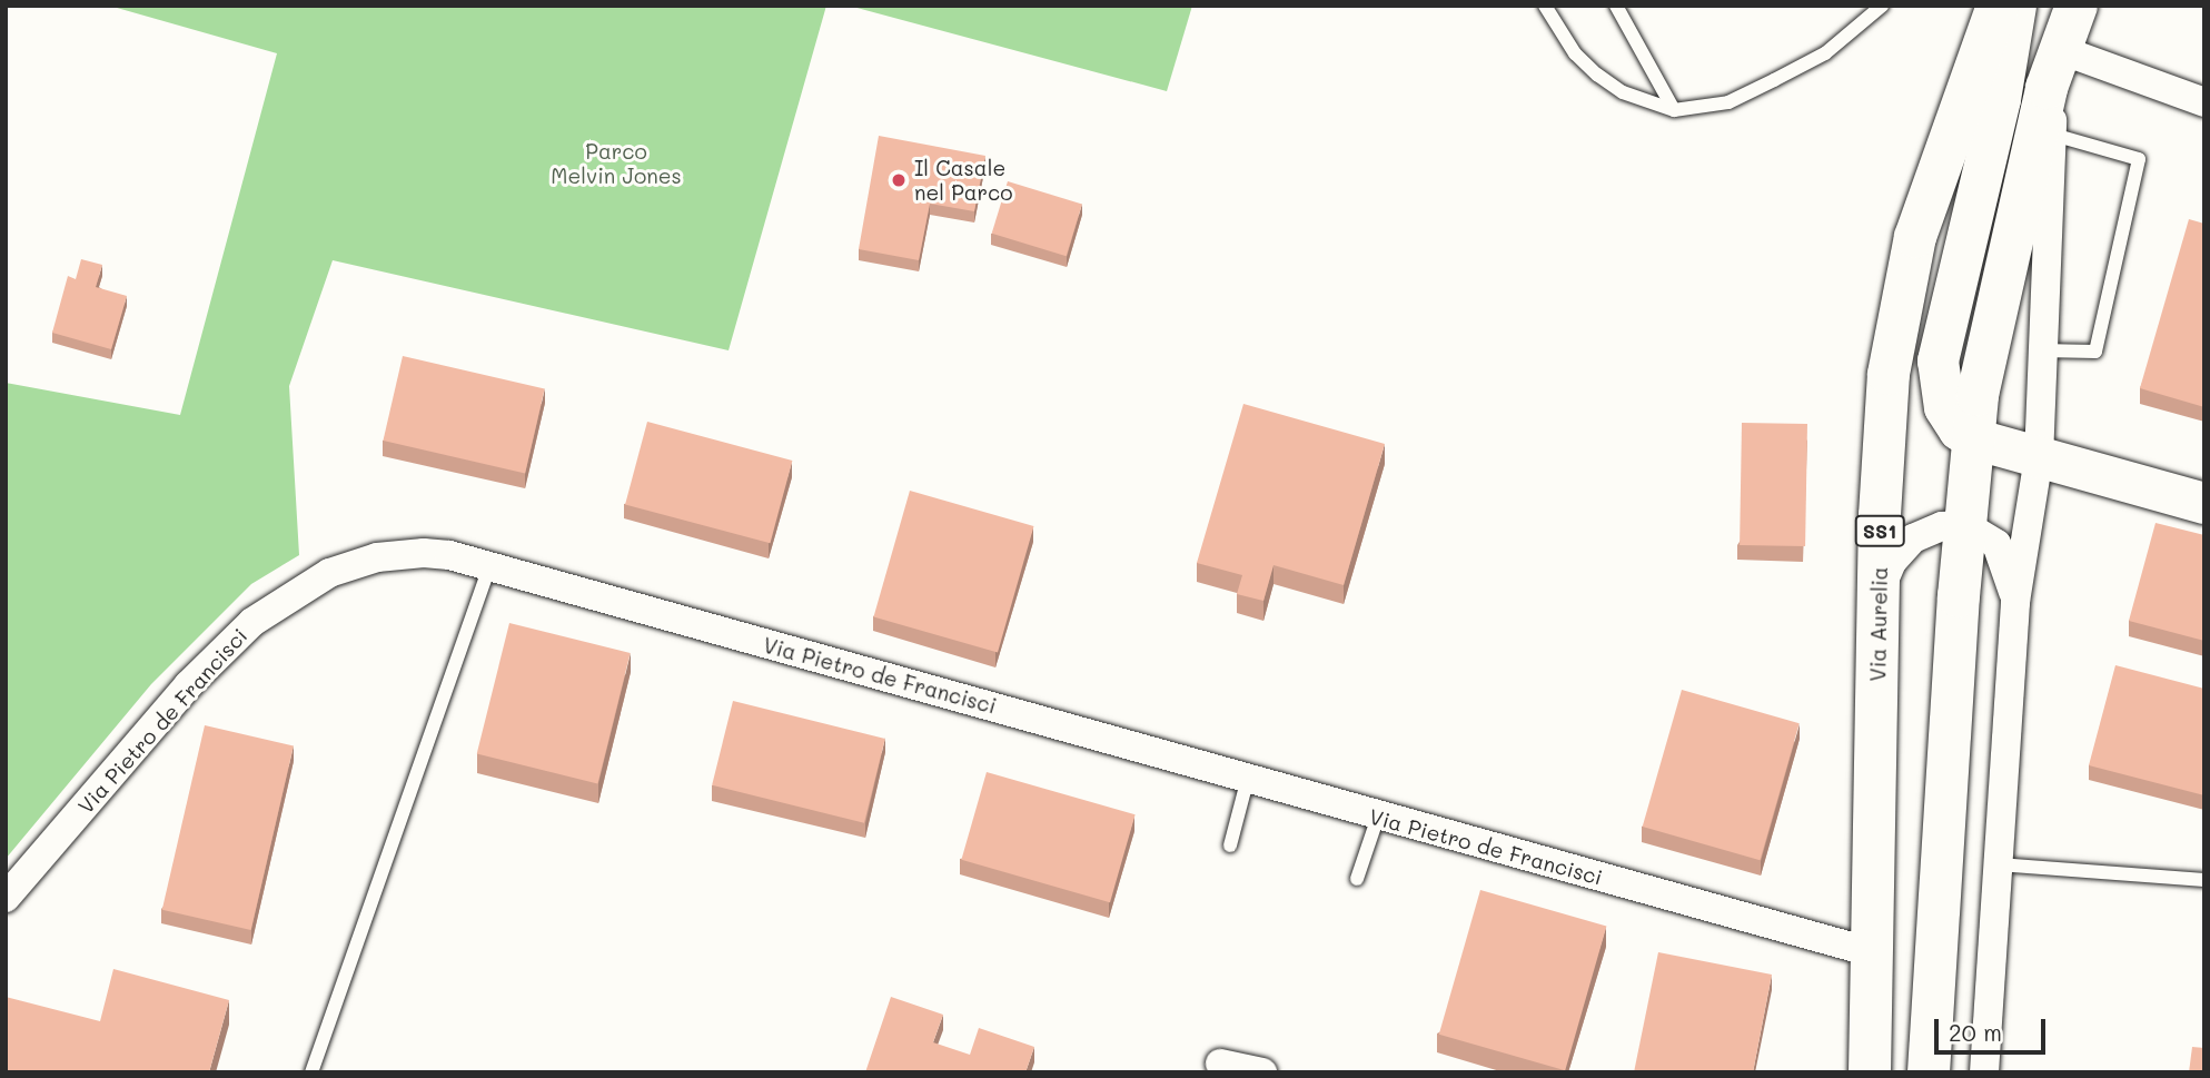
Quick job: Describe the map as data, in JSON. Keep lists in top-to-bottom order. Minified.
{"streets":{"main road":["SS1","Via Aurelia"],"street":["Via Pietro de Francisci"]},"crossings":[["Via Aurelia","Via Pietro de Francisci"]],"parks":["Parco Melvin Jones"],"places":["Il Casale nel Parco"],"scale_bar":"20 m"}
